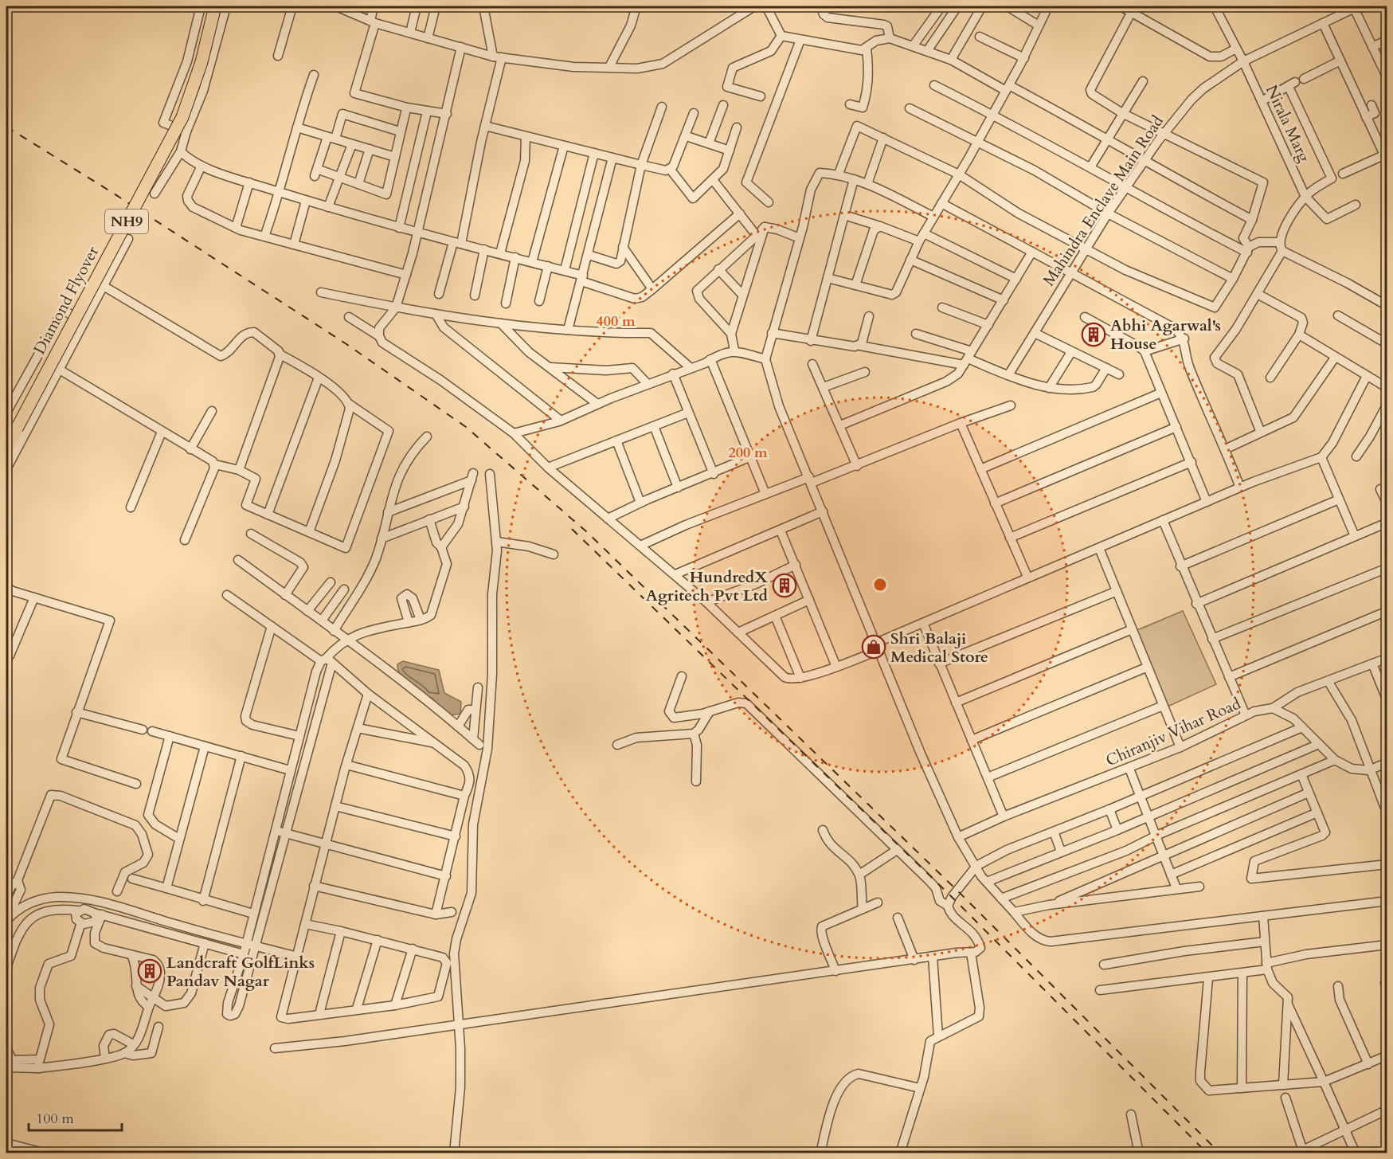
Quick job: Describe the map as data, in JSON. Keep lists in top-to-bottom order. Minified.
{"streets":{"highway":["NH9","Diamond Flyover"],"street":["Nirala Marg","Mahindra Enclave Main Road","Chiranjiv Vihar Road"]},"crossings":[["Nirala Marg","Mahindra Enclave Main Road"]],"places":{"building":["Abhi Agarwal's House","HundredX Agritech Pvt Ltd","Landcraft GolfLinks Pandav Nagar"],"shop":["Shri Balaji Medical Store"]},"scale_bar":"100 m","rings":["400 m","200 m"]}
